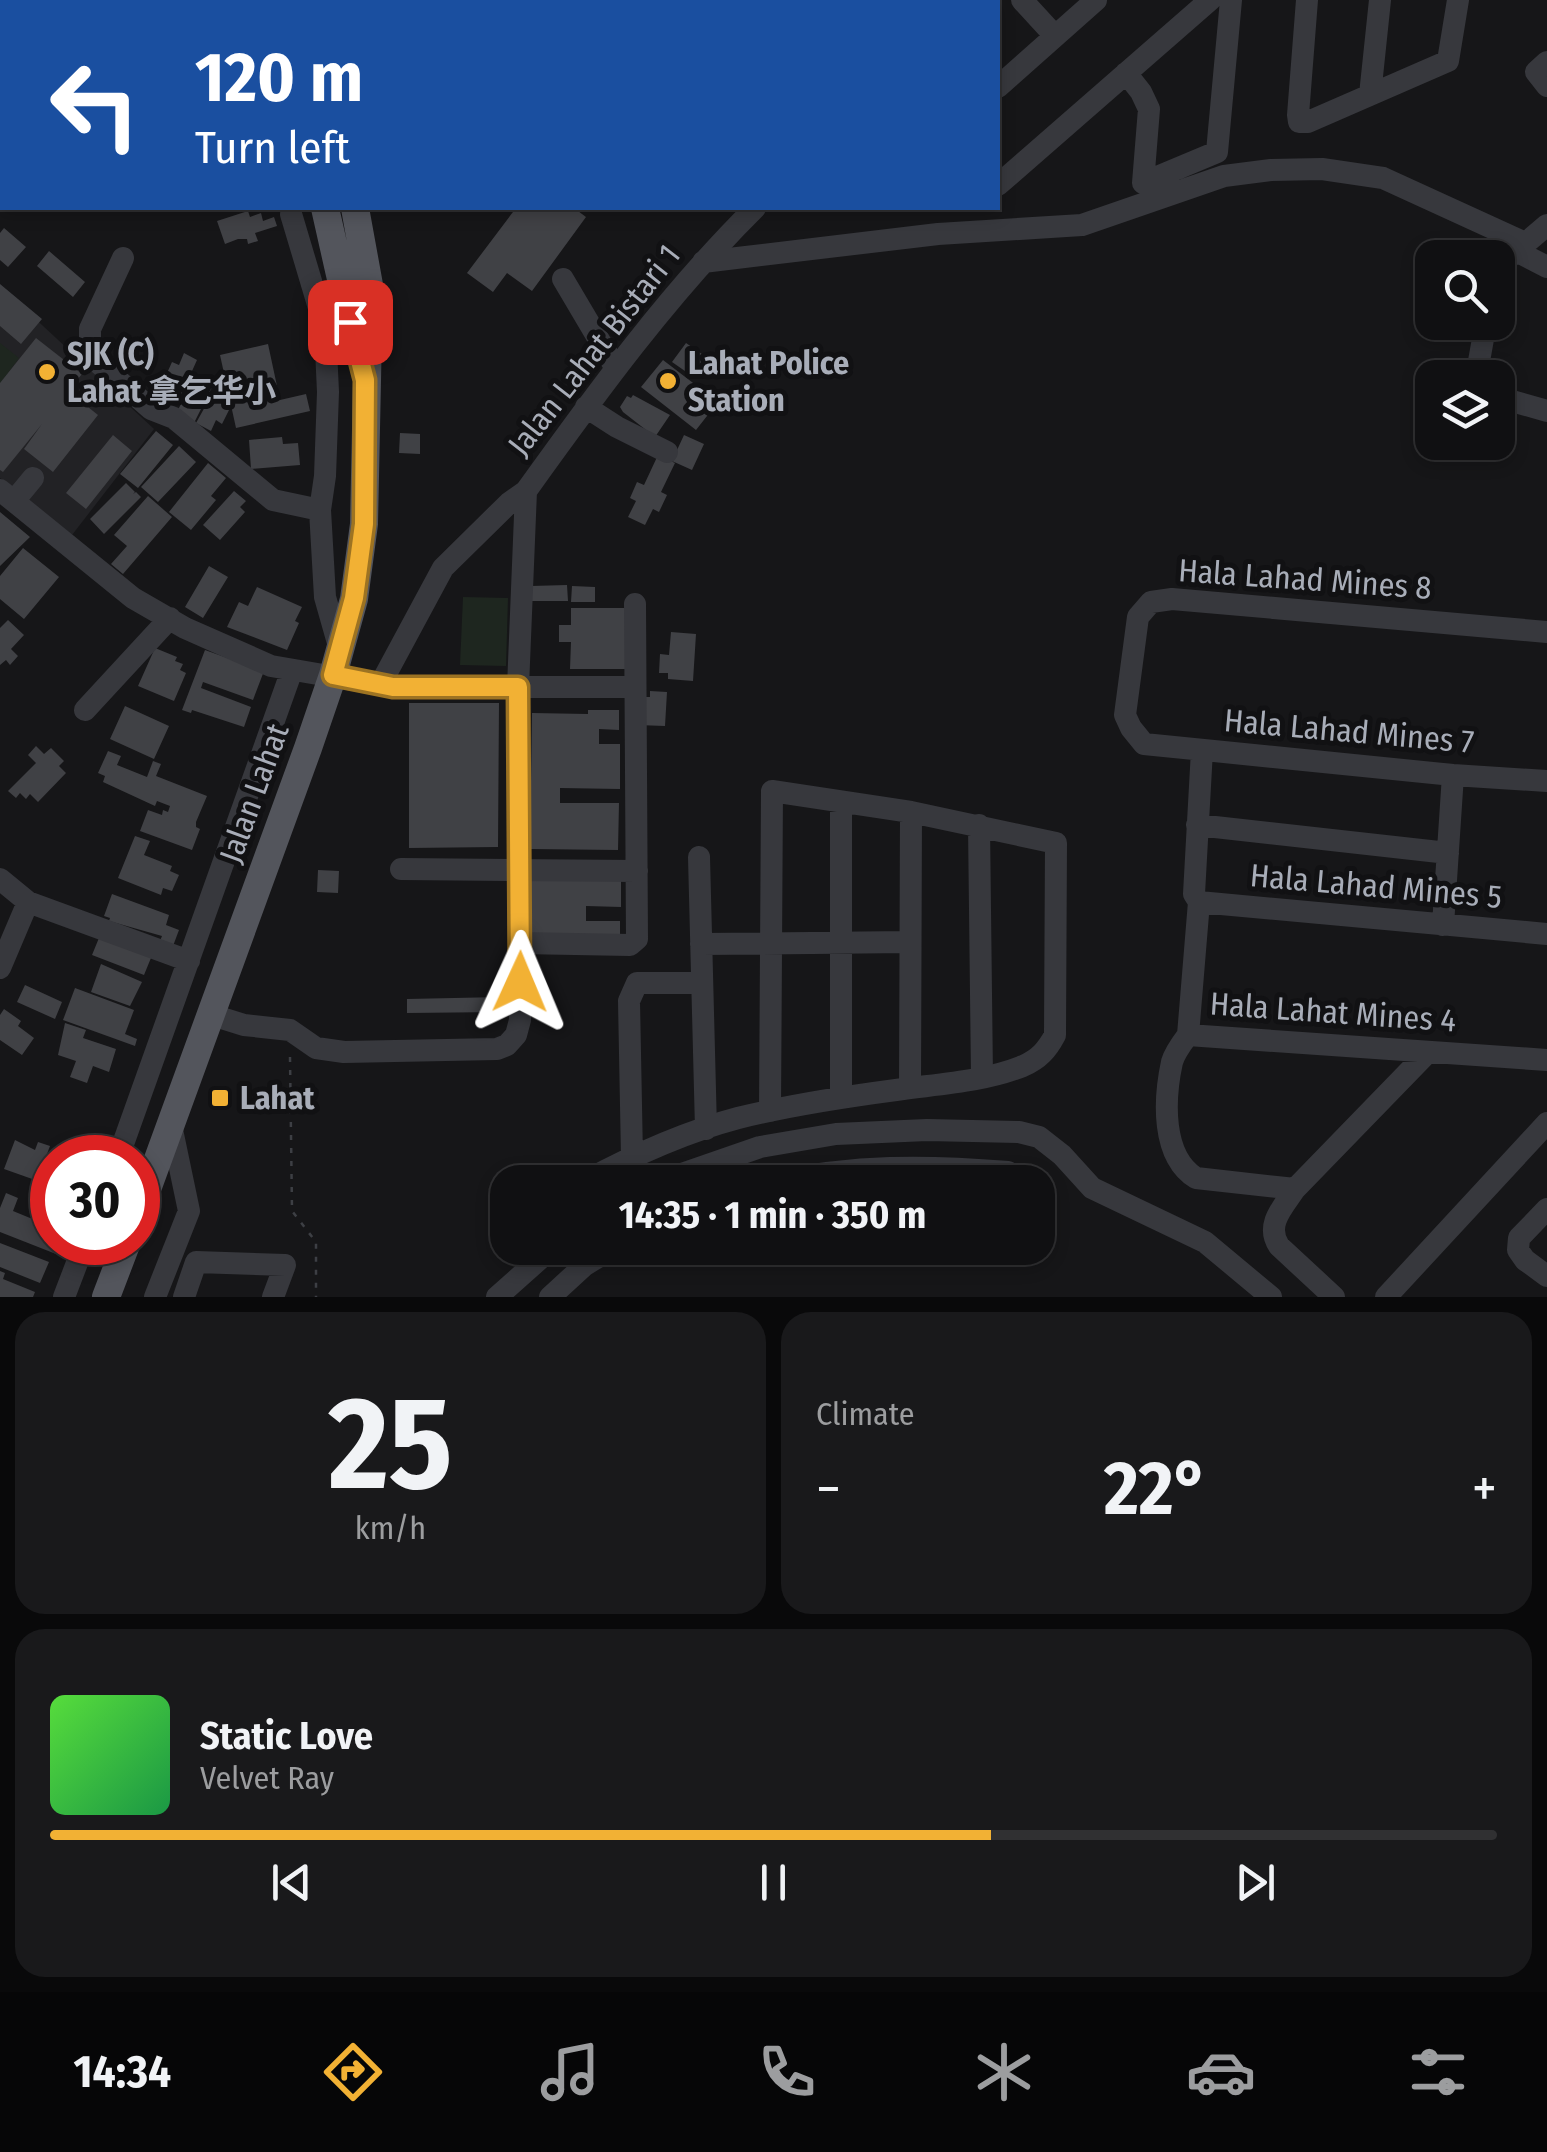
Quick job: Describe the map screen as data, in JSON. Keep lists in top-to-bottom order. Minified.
{"streets":{"main road":["Jalan Lahat"],"street":["Jalan Lahat Bistari 1","Hala Lahad Mines 8","Hala Lahad Mines 7","Hala Lahad Mines 5","Hala Lahat Mines 4"]},"crossings":[["Jalan Lahat Bistari 1","Jalan Lahat"],["Hala Lahad Mines 8","Hala Lahad Mines 7"],["Hala Lahad Mines 7","Hala Lahat Mines 4"],["Hala Lahad Mines 5","Hala Lahat Mines 4"]],"places":{"other":["SJK (C) Lahat 拿乞华小","Lahat Police Station"],"transit":["Lahat"]},"page":{"turn":["120 m","Turn left"],"limit":"30","trip":"14:35 · 1 min · 350 m","tile":[["25","km/h"],"Climate"],"heat":["−","22°","+"],"song":["Static Love","Velvet Ray"],"tabs":"14:34"}}
